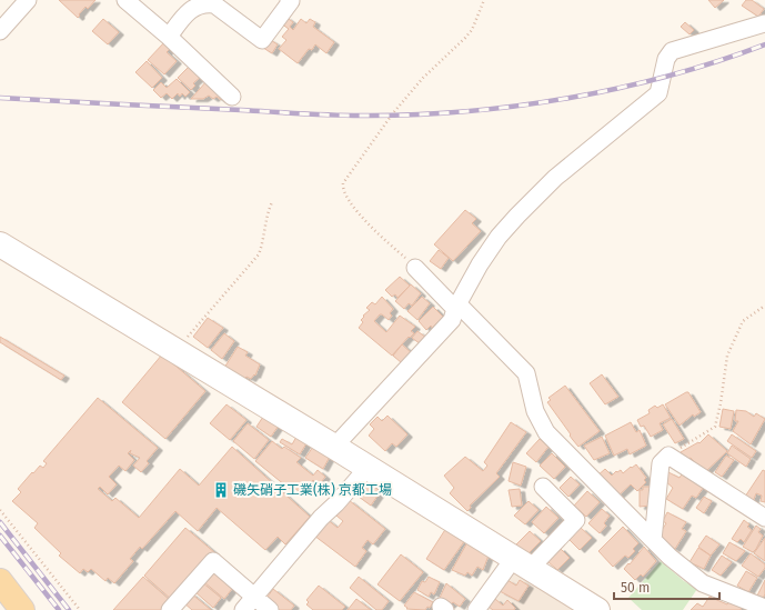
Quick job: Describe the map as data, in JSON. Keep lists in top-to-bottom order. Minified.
{"places":{"building":["磯矢硝子工業(株) 京都工場"]},"scale_bar":"50 m"}
